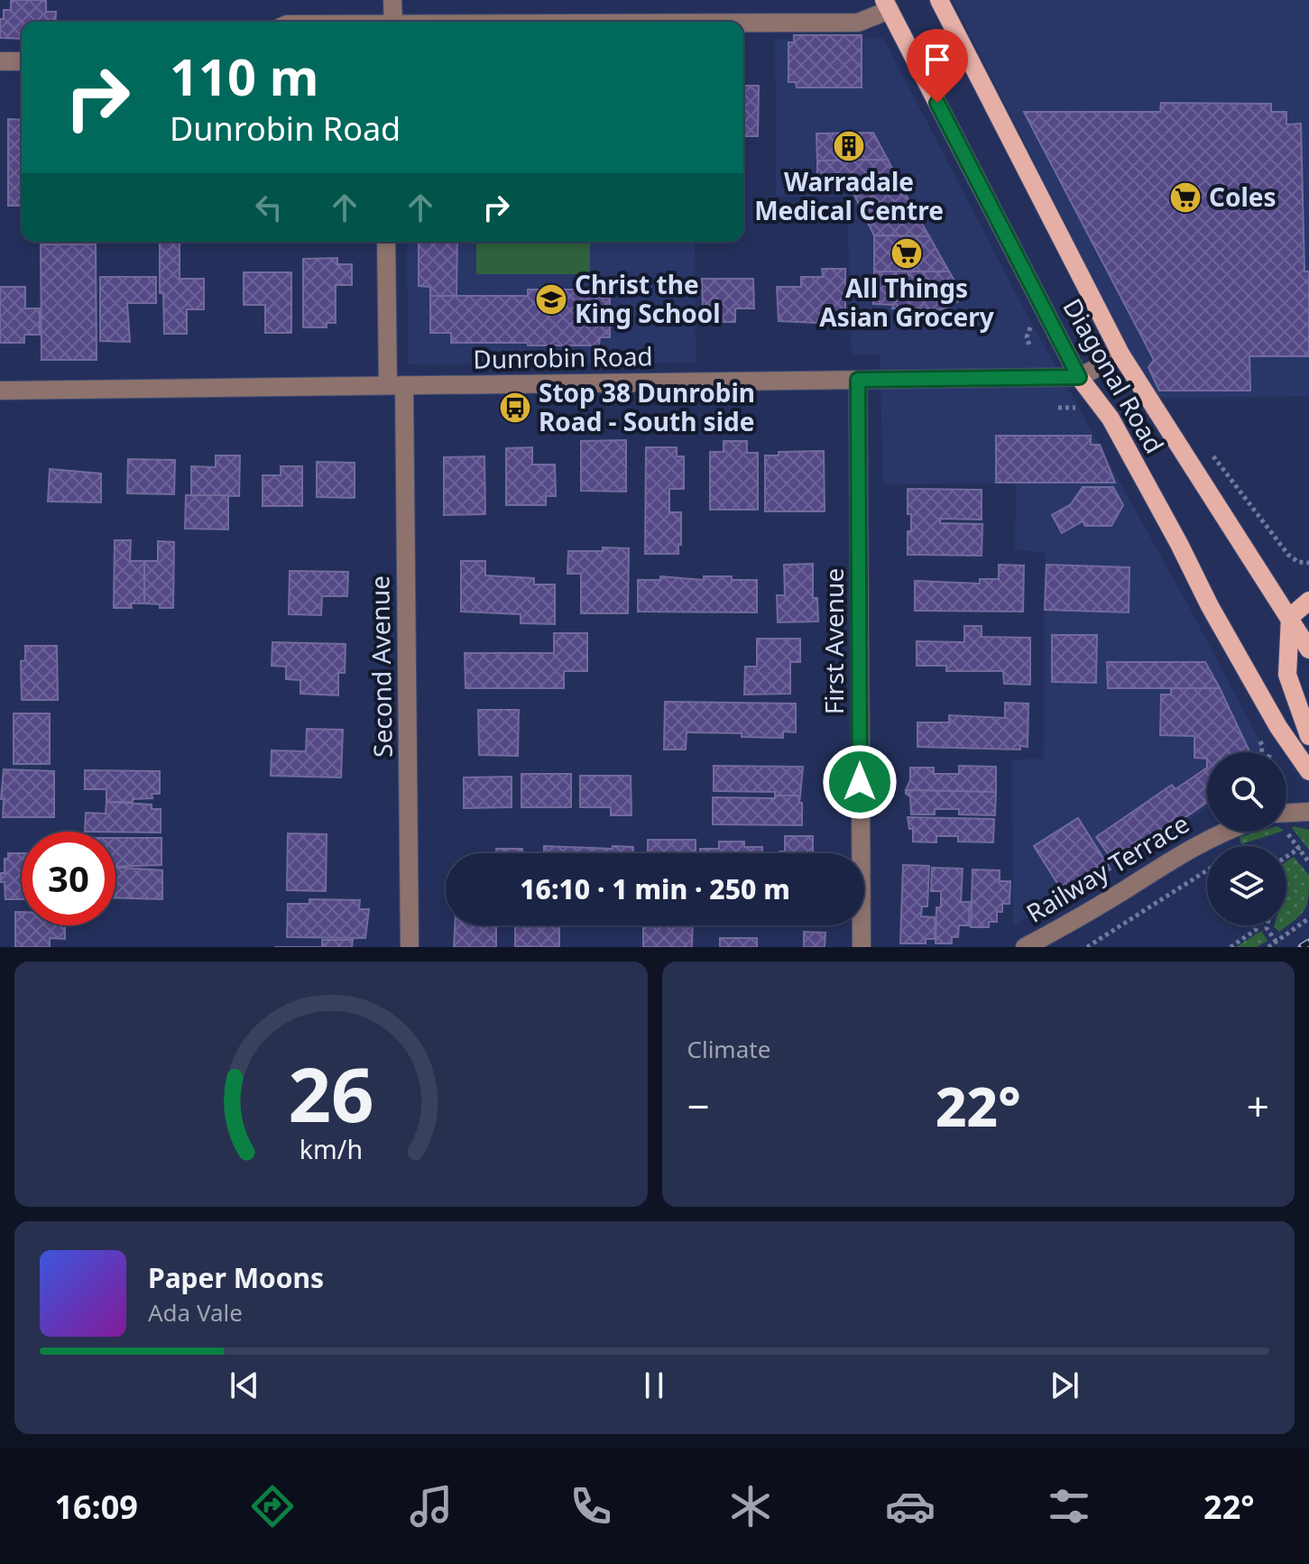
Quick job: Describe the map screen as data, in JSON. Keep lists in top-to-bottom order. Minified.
{"streets":{"main road":["Diagonal Road"],"street":["Dunrobin Road","First Avenue","Second Avenue","Railway Terrace"]},"crossings":[["Dunrobin Road","Diagonal Road"],["Dunrobin Road","First Avenue"],["Dunrobin Road","Second Avenue"]],"places":{"building":["Warradale Medical Centre"],"supermarket":["Coles","All Things Asian Grocery"],"school or university":["Christ the King School"],"bus stop":["Stop 38 Dunrobin Road - South side"]},"page":{"turn":["110 m","Dunrobin Road"],"limit":"30","trip":"16:10 · 1 min · 250 m","tile":"Climate","heat":["−","22°","+"],"song":["Paper Moons","Ada Vale"],"tabs":["16:09","22°"],"gauge":["26","km/h"]}}
